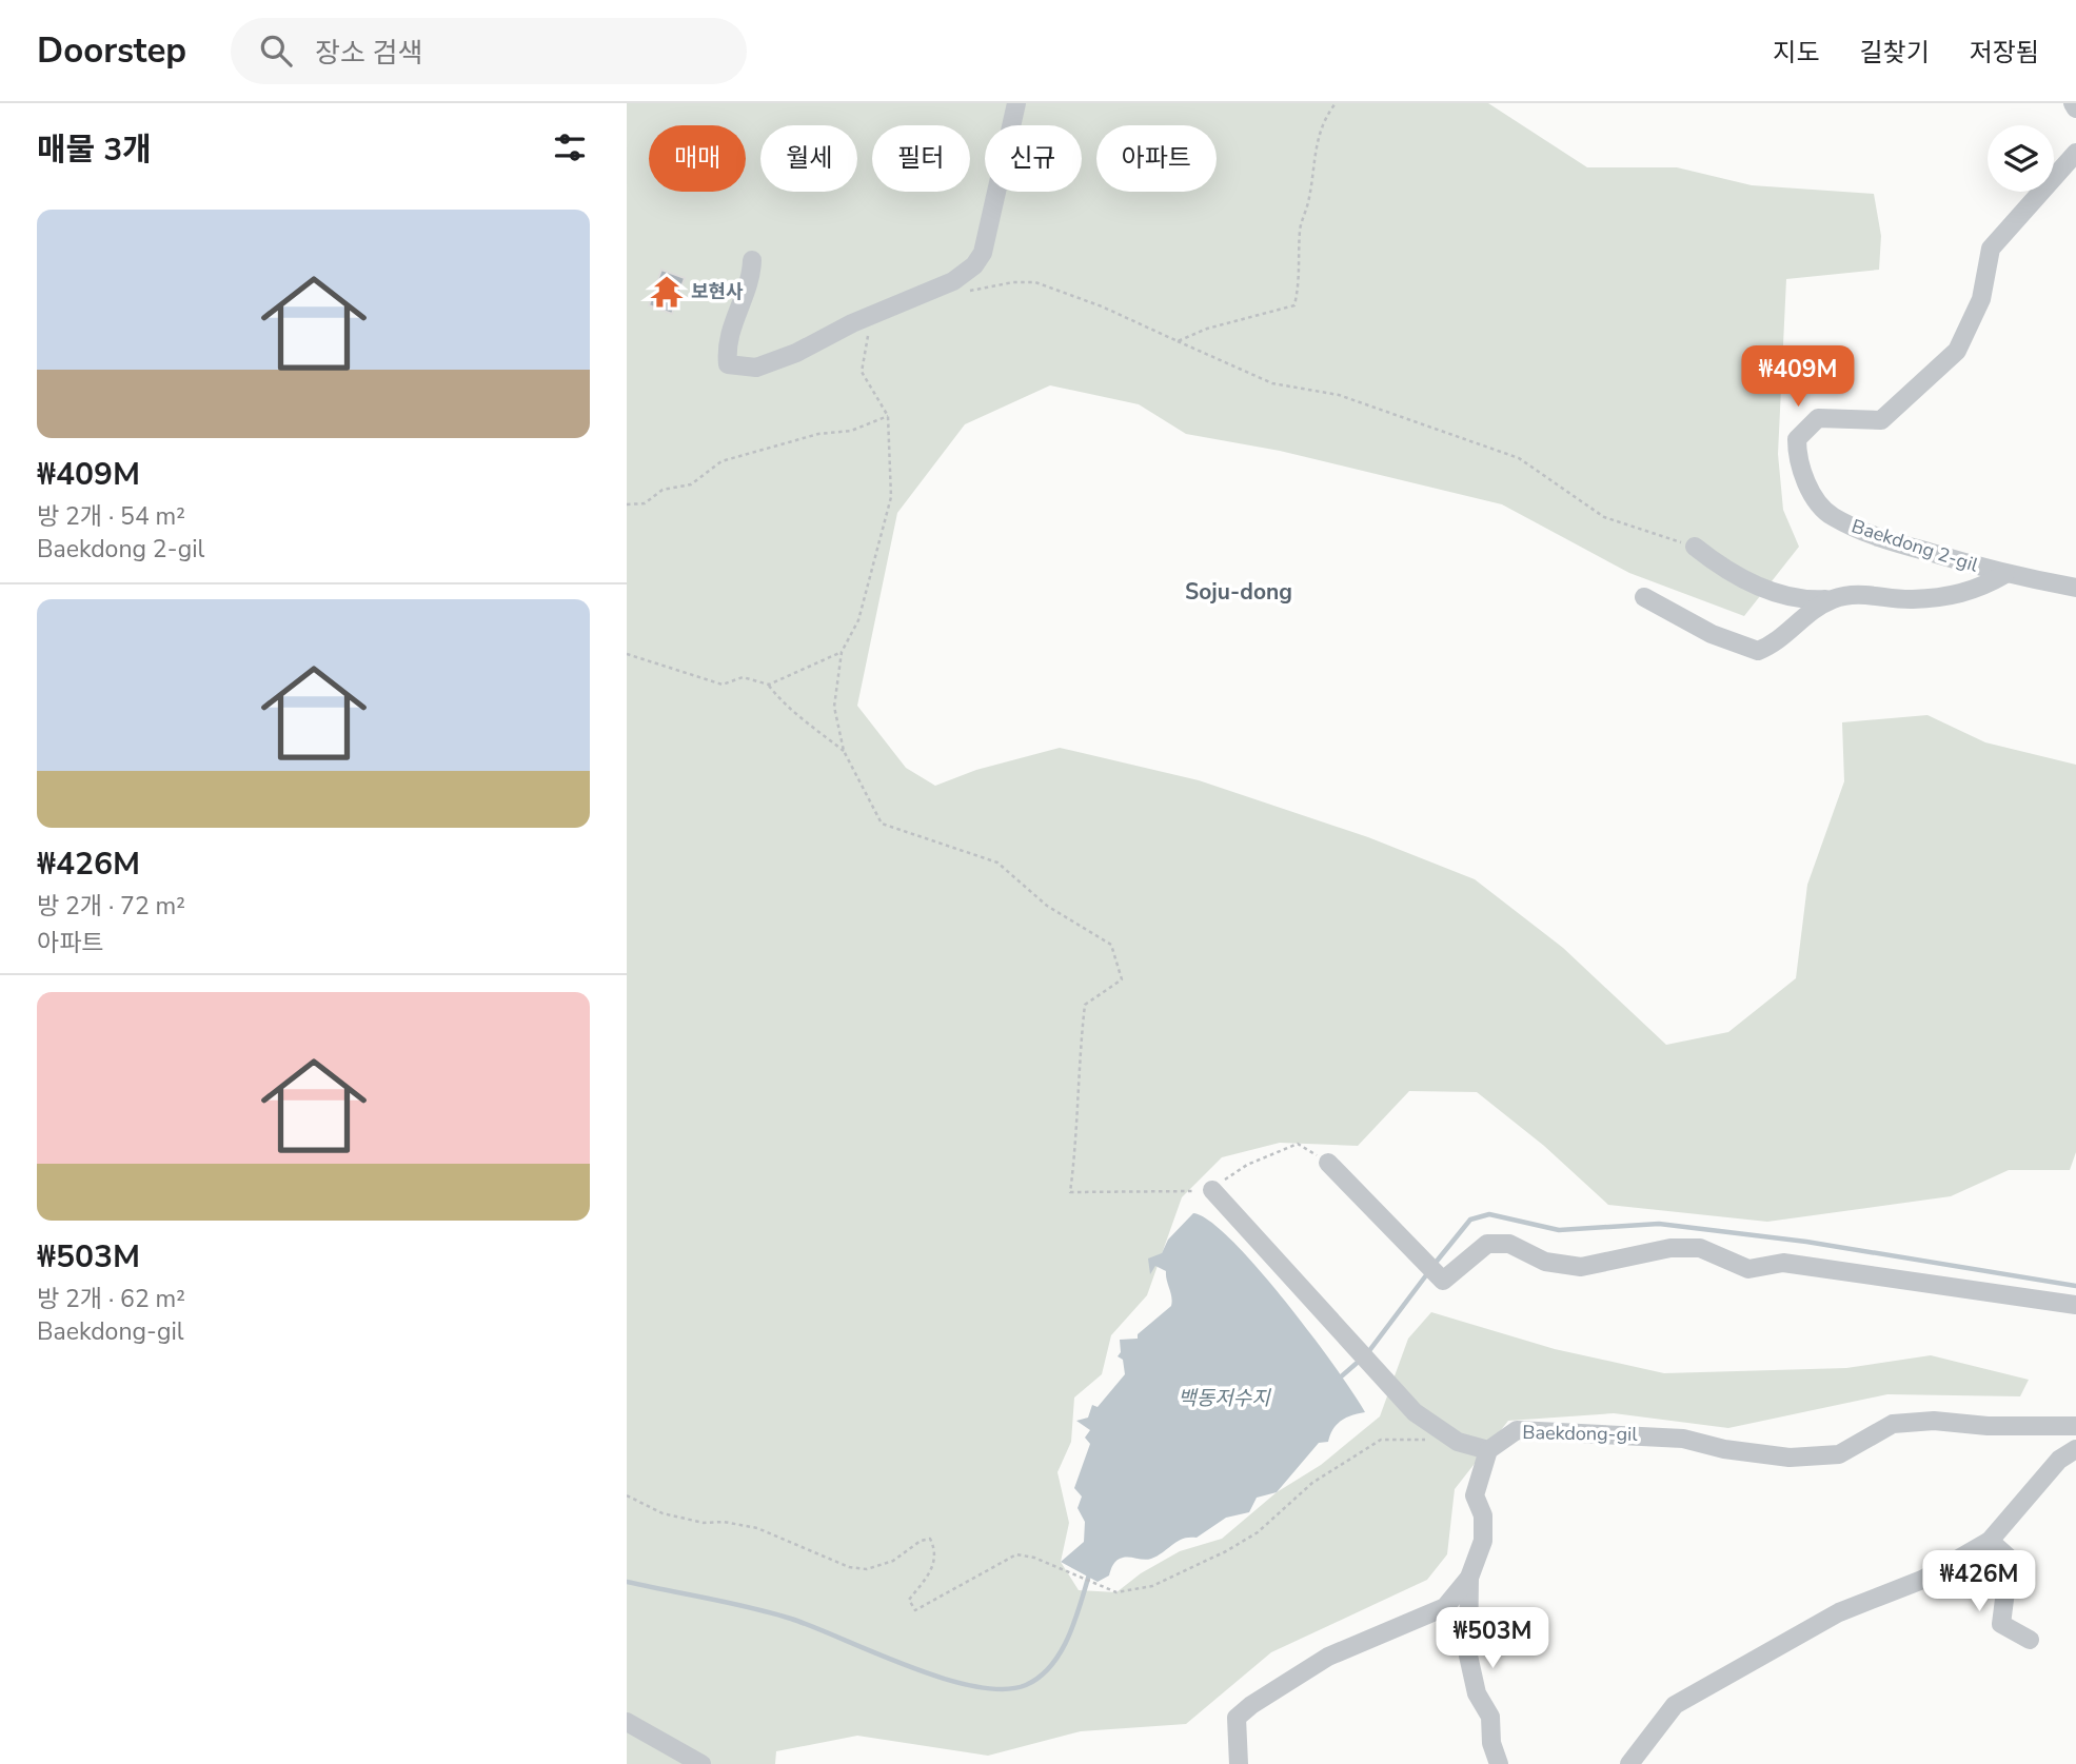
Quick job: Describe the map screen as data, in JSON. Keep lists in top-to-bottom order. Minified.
{"streets":{"street":["Baekdong 2-gil","Baekdong-gil"]},"districts":["Soju-dong"],"water":["백동저수지"],"places":{"temple":["보현사"]},"page":{"header":"Doorstep","search":"장소 검색","nav":["지도","길찾기","저장됨"],"heading":"매물 3개","chip":["매매","월세","필터","신규","아파트"],"list":[{"name":"₩409M","note":"방 2개 · 54 m² · Baekdong 2-gil"},{"name":"₩426M","note":"방 2개 · 72 m² · 아파트"},{"name":"₩503M","note":"방 2개 · 62 m² · Baekdong-gil"}],"price":["₩409M","₩426M","₩503M"]}}
